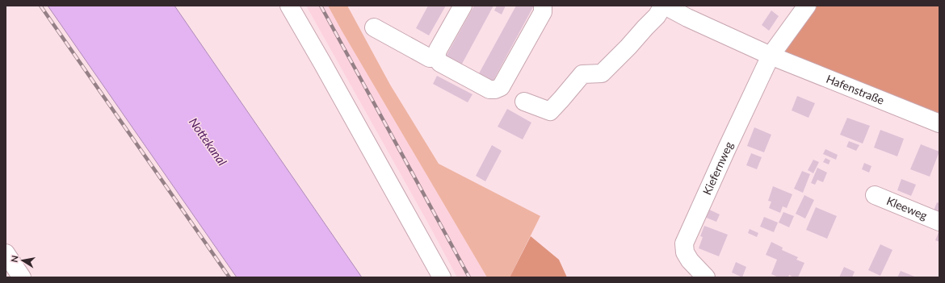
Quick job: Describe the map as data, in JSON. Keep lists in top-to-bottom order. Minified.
{"streets":{"street":["Hafenstraße","Kiefernweg","Kleeweg"]},"crossings":[["Hafenstraße","Kiefernweg"]],"water":["Nottekanal"],"north":"left"}
